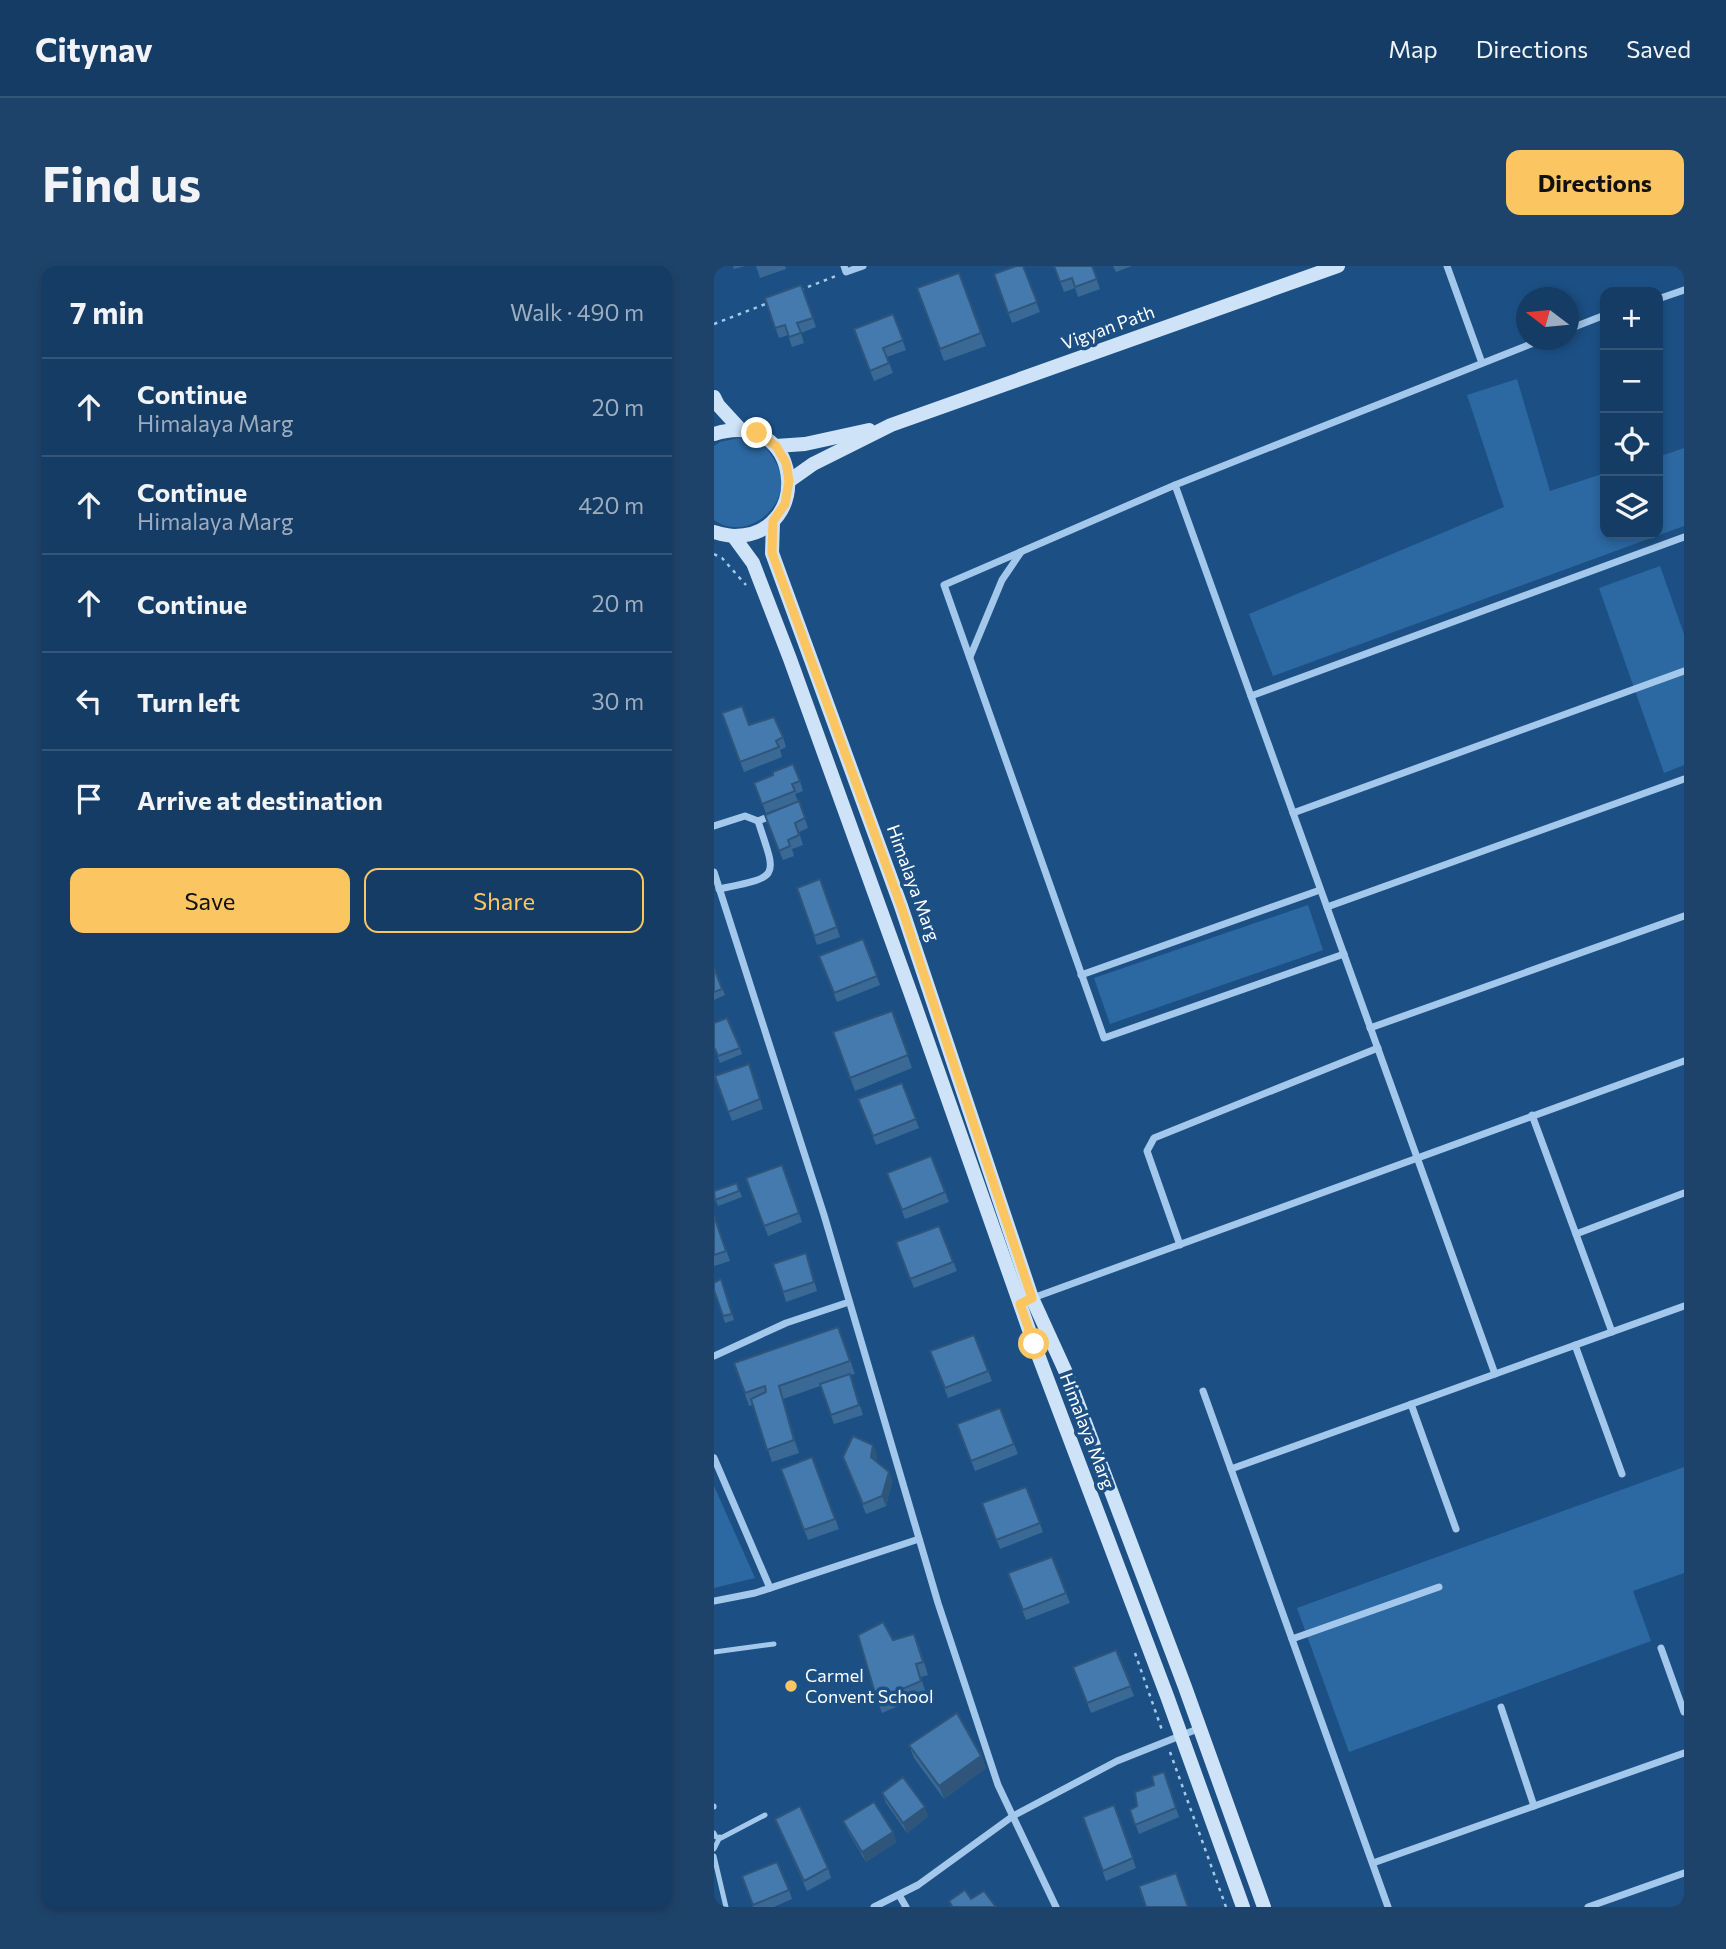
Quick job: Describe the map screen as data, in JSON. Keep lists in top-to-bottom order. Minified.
{"streets":{"main road":["Vigyan Path","Himalaya Marg"]},"places":["Carmel Convent School"],"north":"left","page":{"header":"Citynav","nav":["Map","Directions","Saved"],"buttons":["Directions",["Save","Share"]],"title":"Find us","heading":["7 min","Walk · 490 m"],"map_buttons":["+","−"],"list":[["Continue","Himalaya Marg","20 m"],["Continue","Himalaya Marg","420 m"],["Continue","20 m"],["Turn left","30 m"],"Arrive at destination"]}}
